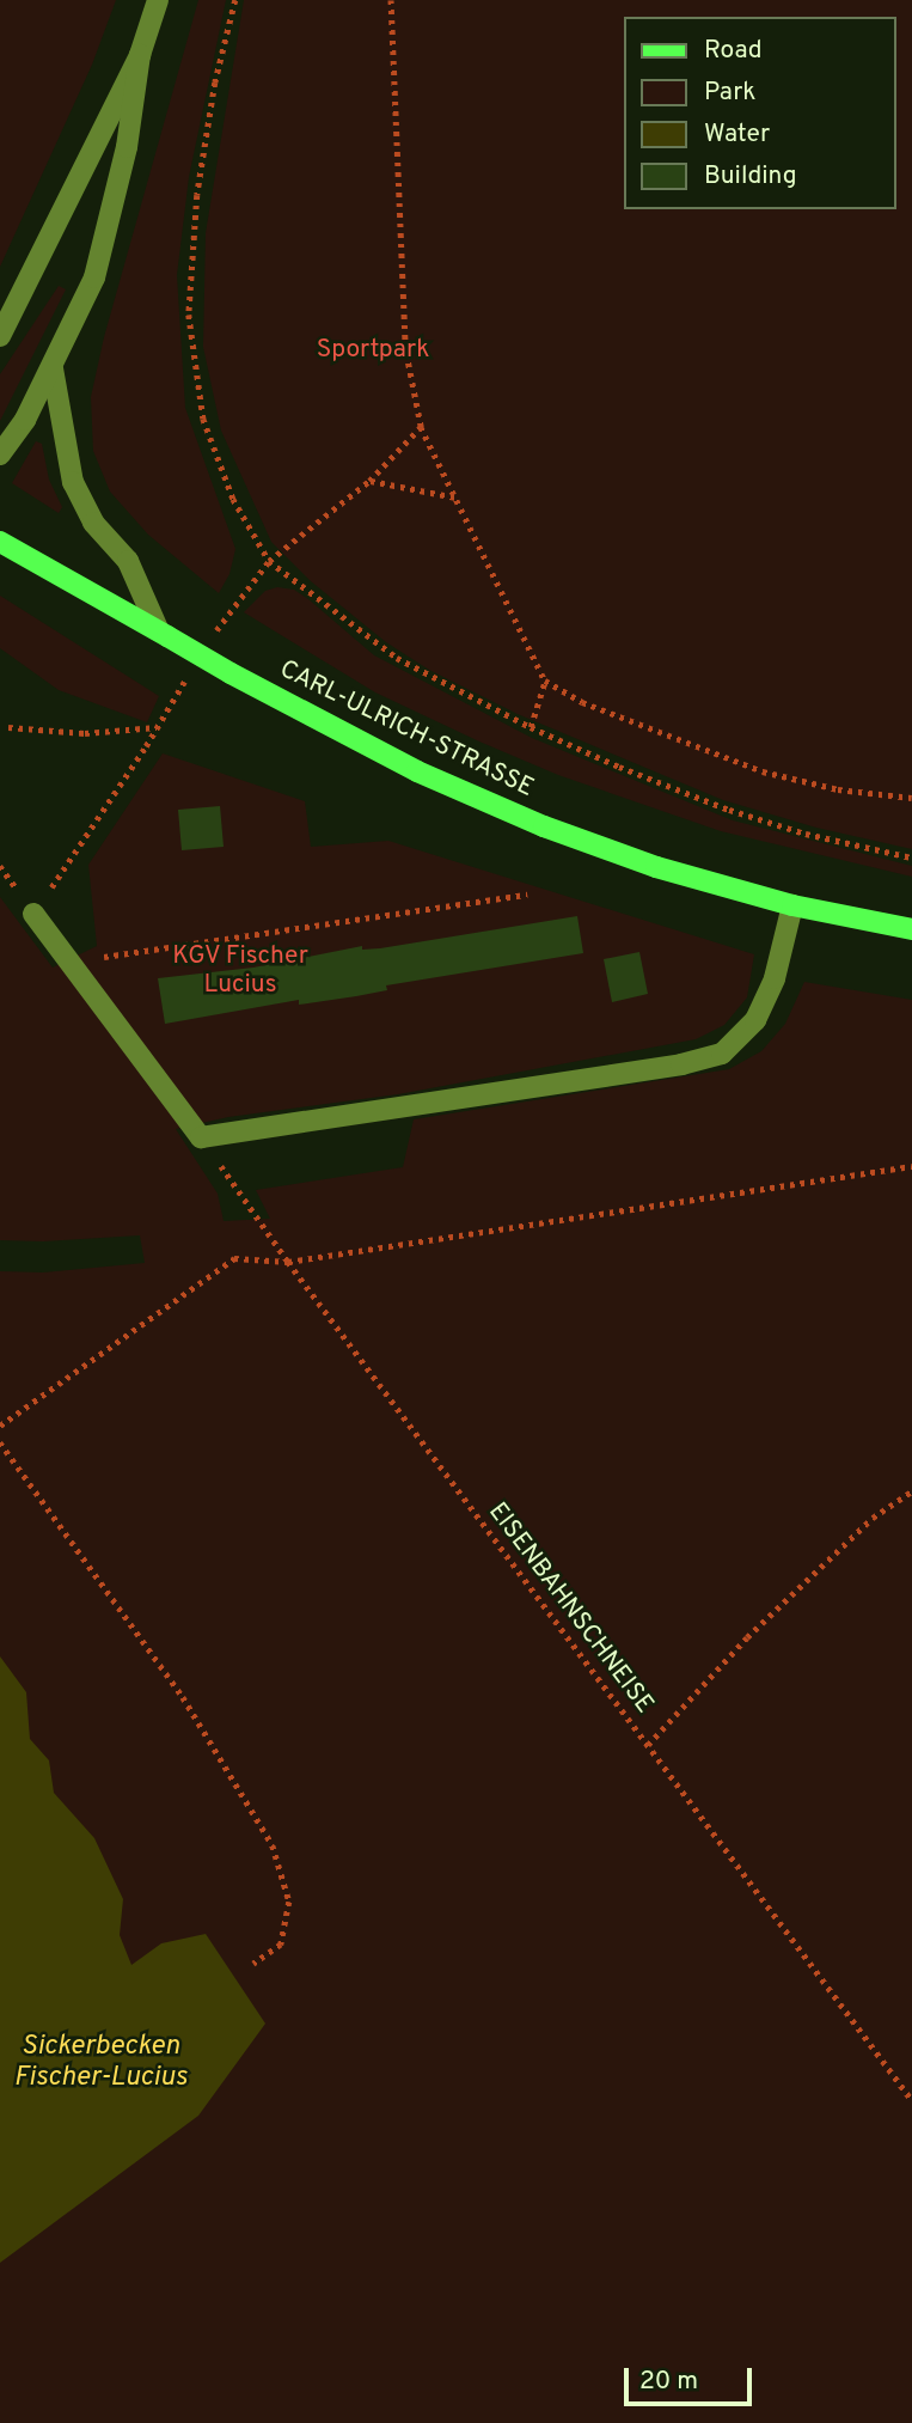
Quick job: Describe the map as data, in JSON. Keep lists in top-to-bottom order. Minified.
{"streets":{"main road":["CARL-ULRICH-STRASSE"],"path":["EISENBAHNSCHNEISE"]},"water":["Sickerbecken Fischer-Lucius"],"parks":["Sportpark","KGV Fischer Lucius"],"legend":["Road","Park","Water","Building"],"scale_bar":"20 m"}
